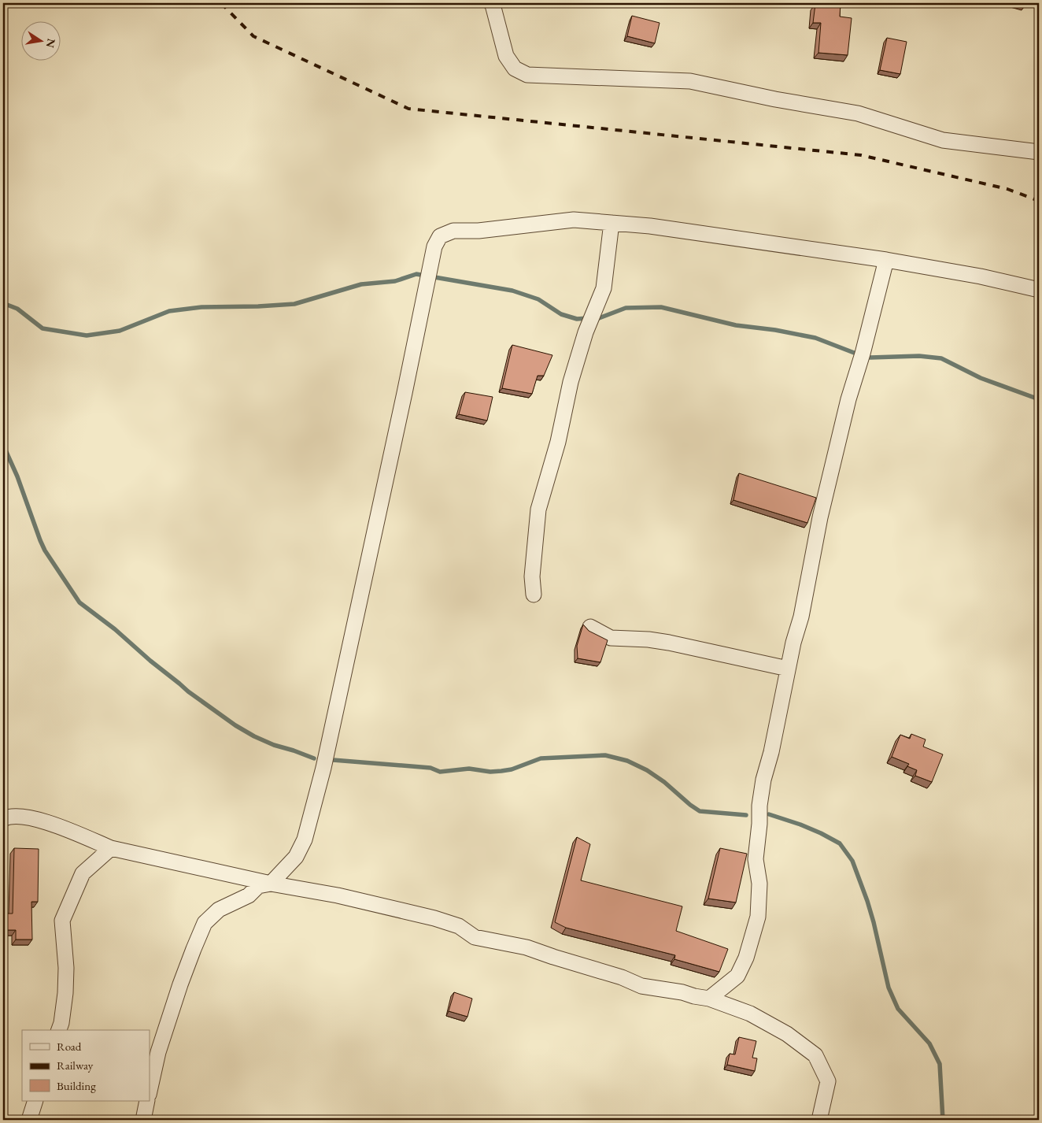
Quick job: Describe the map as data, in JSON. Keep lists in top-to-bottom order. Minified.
{"legend":["Road","Railway","Building"],"north":"right"}
